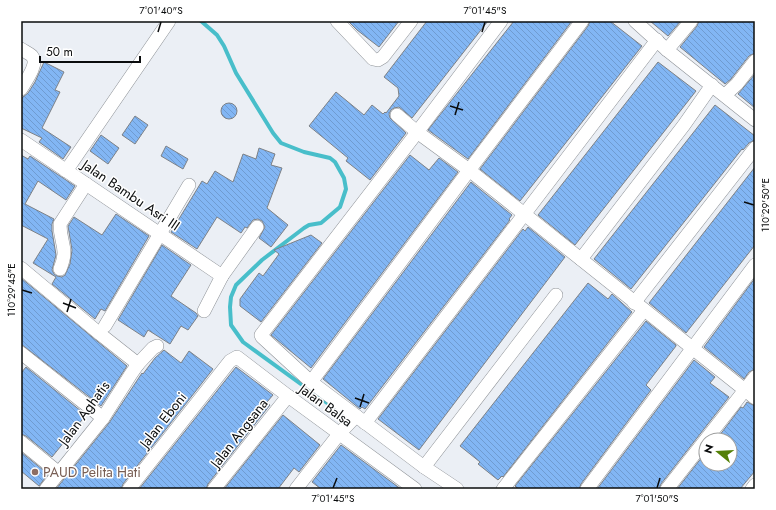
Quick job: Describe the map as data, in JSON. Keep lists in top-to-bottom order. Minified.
{"streets":{"street":["Jalan Bambu Asri III","Jalan Balsa","Jalan Aghatis","Jalan Eboni","Jalan Angsana"]},"crossings":[["Jalan Balsa","Jalan Eboni"],["Jalan Balsa","Jalan Angsana"]],"places":["PAUD Pelita Hati"],"scale_bar":"50 m","north":"left","coordinates":["7°01'40\"S","7°01'45\"S","110°29'50\"E","110°29'45\"E","7°01'50\"S"]}
